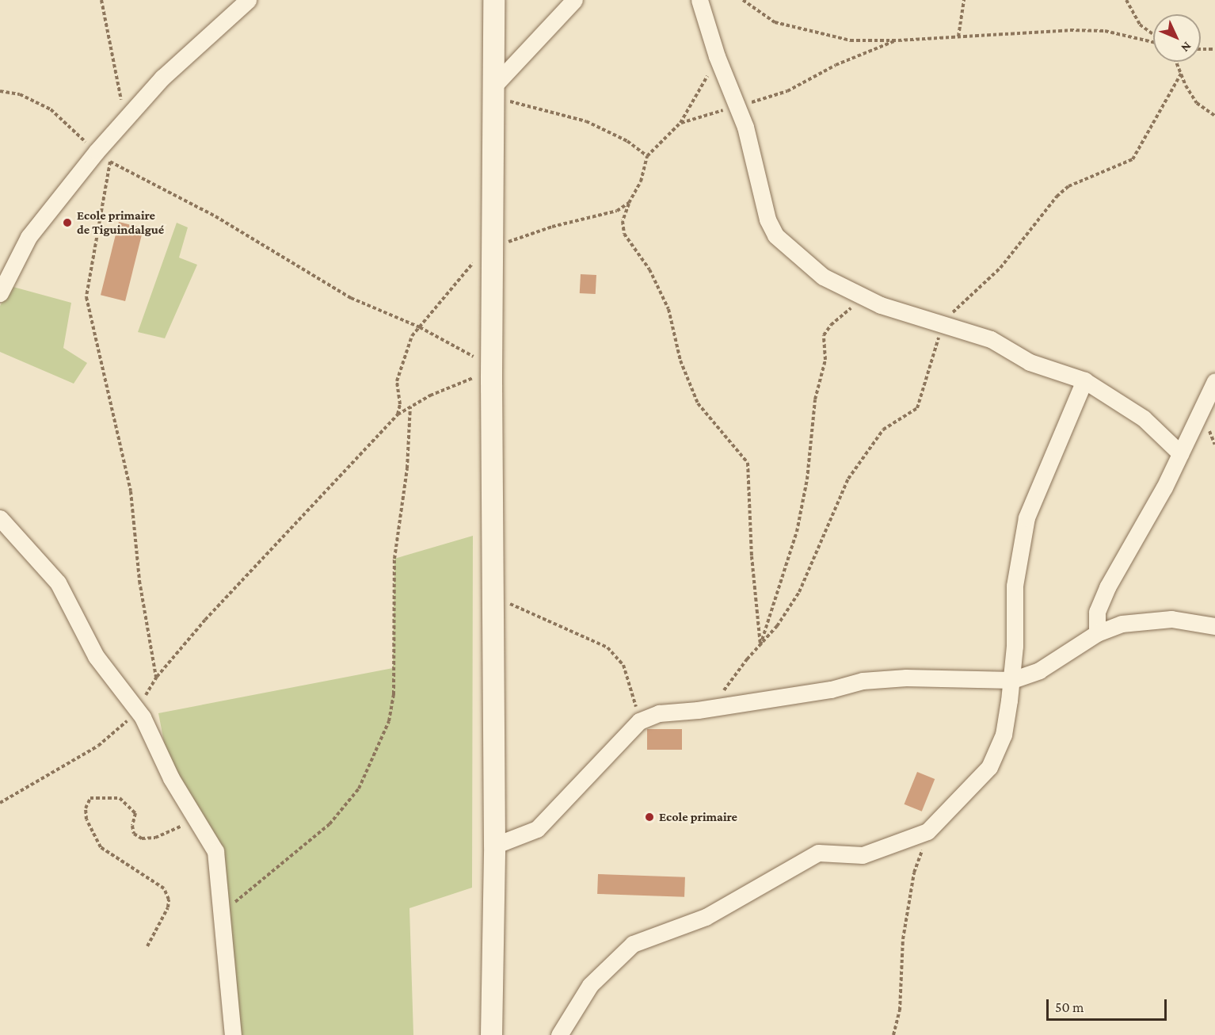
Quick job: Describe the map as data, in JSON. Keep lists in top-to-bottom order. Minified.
{"places":["Ecole primaire de Tiguindalgué","Ecole primaire"],"scale_bar":"50 m","north":"bottom right"}
